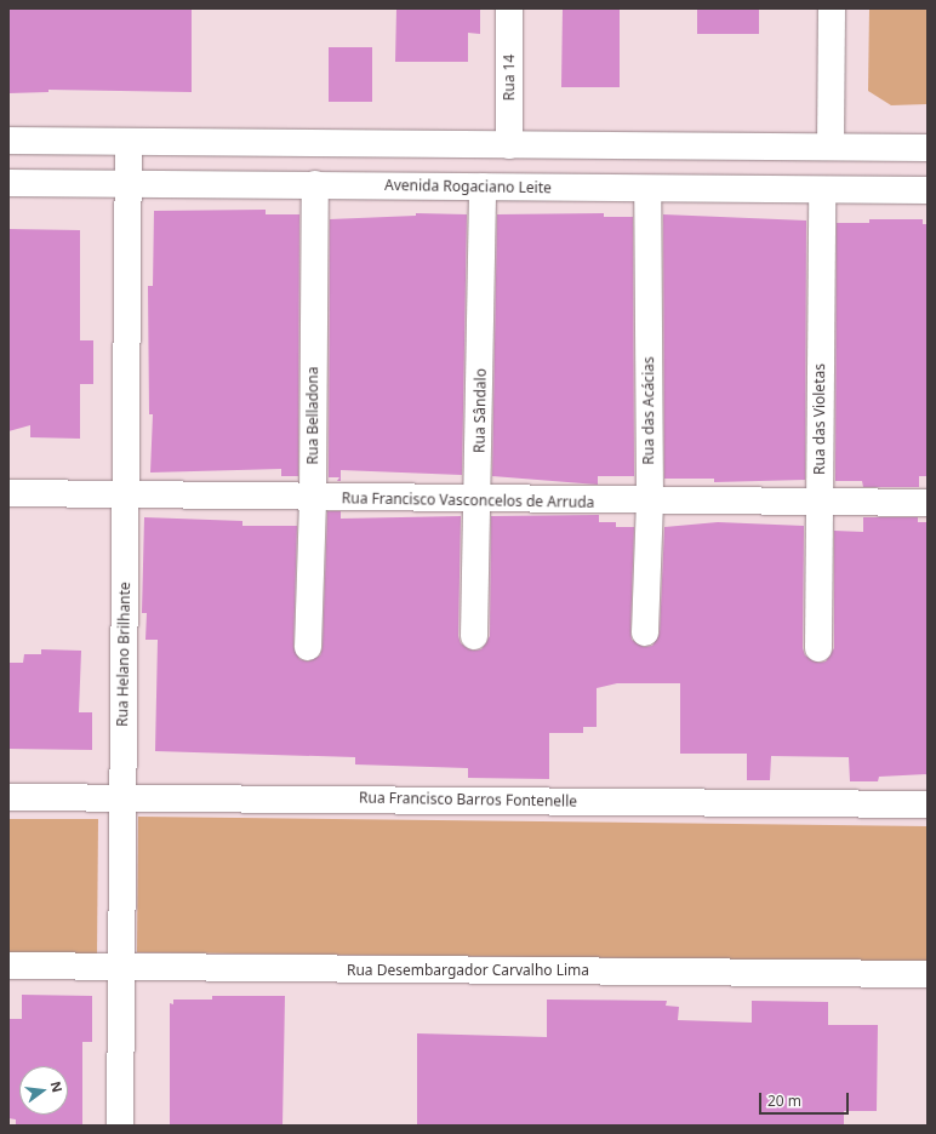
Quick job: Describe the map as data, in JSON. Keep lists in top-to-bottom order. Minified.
{"streets":{"street":["Rua 14","Avenida Rogaciano Leite","Rua Sândalo","Rua das Acácias","Rua Belladona","Rua das Violetas","Rua Francisco Vasconcelos de Arruda","Rua Helano Brilhante","Rua Francisco Barros Fontenelle","Rua Desembargador Carvalho Lima"]},"crossings":[["Avenida Rogaciano Leite","Rua Sândalo"],["Avenida Rogaciano Leite","Rua das Acácias"],["Avenida Rogaciano Leite","Rua Belladona"],["Avenida Rogaciano Leite","Rua das Violetas"],["Avenida Rogaciano Leite","Rua Helano Brilhante"],["Rua Sândalo","Rua Francisco Vasconcelos de Arruda"],["Rua das Acácias","Rua Francisco Vasconcelos de Arruda"],["Rua Belladona","Rua Francisco Vasconcelos de Arruda"],["Rua das Violetas","Rua Francisco Vasconcelos de Arruda"],["Rua Francisco Vasconcelos de Arruda","Rua Helano Brilhante"],["Rua Helano Brilhante","Rua Francisco Barros Fontenelle"],["Rua Helano Brilhante","Rua Desembargador Carvalho Lima"]],"scale_bar":"20 m","north":"right"}
